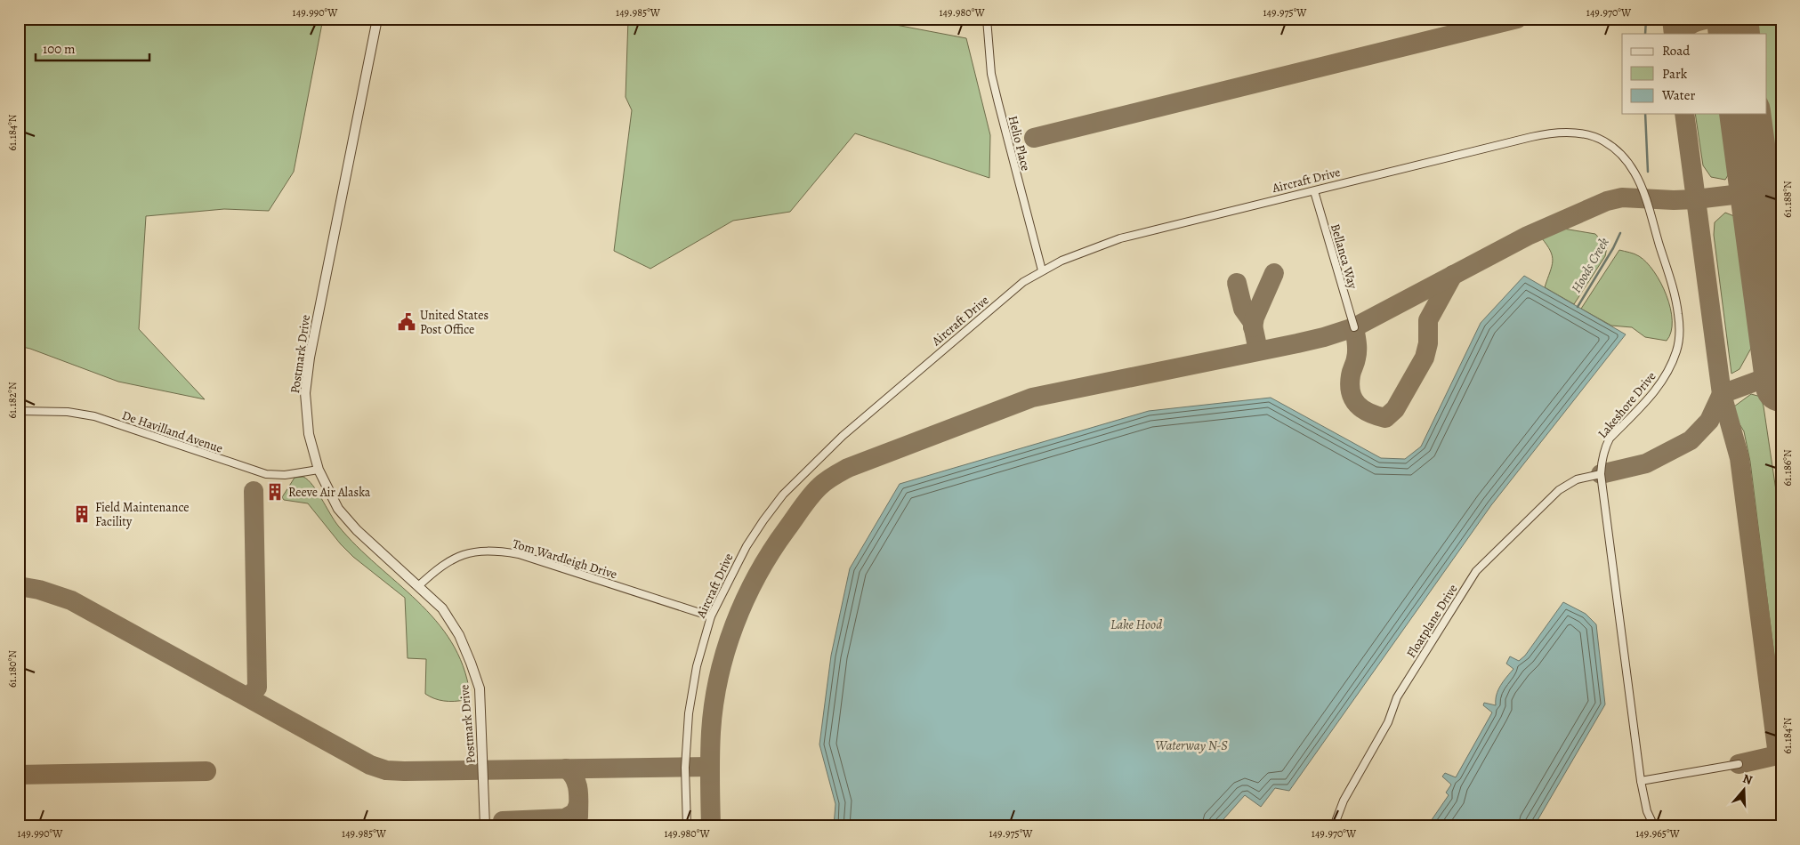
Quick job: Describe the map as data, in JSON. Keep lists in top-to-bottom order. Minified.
{"streets":{"street":["Helio Place","Aircraft Drive","Bellanca Way","Postmark Drive","Lakeshore Drive","De Havilland Avenue","Tom Wardleigh Drive","Floatplane Drive"]},"crossings":[["Helio Place","Aircraft Drive"],["Aircraft Drive","Bellanca Way"],["Aircraft Drive","Lakeshore Drive"],["Aircraft Drive","Tom Wardleigh Drive"],["Postmark Drive","De Havilland Avenue"],["Postmark Drive","Tom Wardleigh Drive"],["Lakeshore Drive","Floatplane Drive"]],"water":["Hoods Creek","Lake Hood","Waterway N-S"],"places":{"public building":["United States Post Office"],"building":["Reeve Air Alaska","Field Maintenance Facility"]},"legend":["Road","Park","Water"],"scale_bar":"100 m","north":"top","coordinates":["149.990°W","149.985°W","149.980°W","149.975°W","149.970°W","61.184°N","61.188°N","61.182°N","61.186°N","61.180°N","149.965°W"]}
